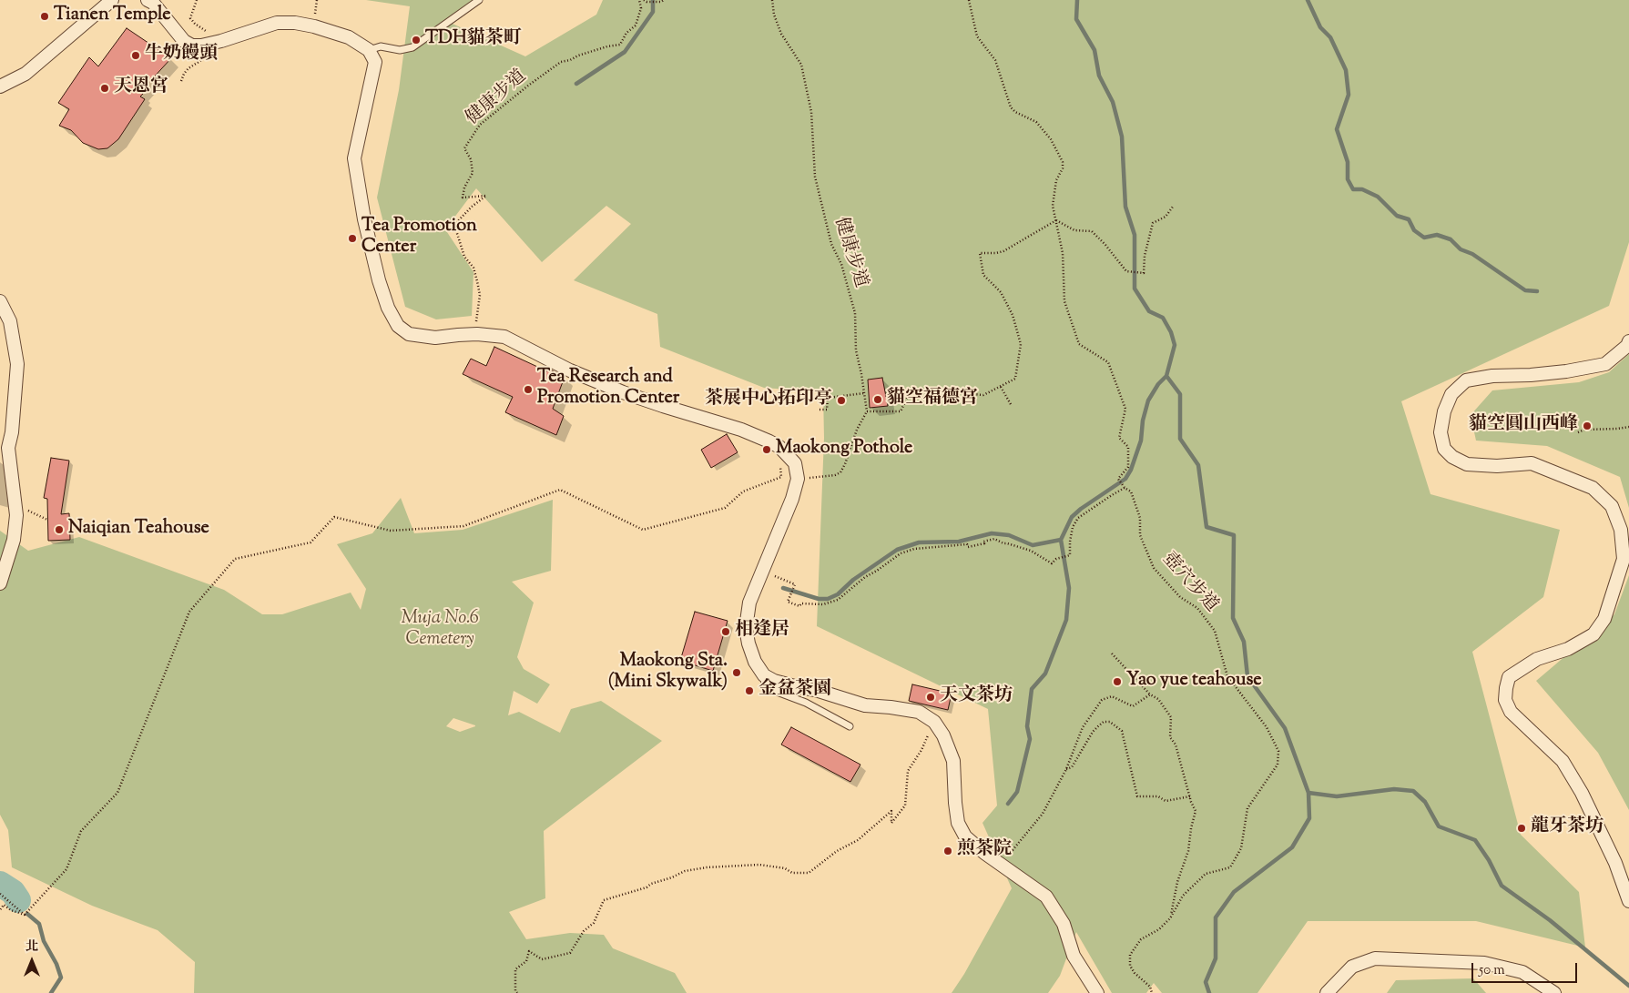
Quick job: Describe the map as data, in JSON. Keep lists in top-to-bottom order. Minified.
{"streets":{"path":["健康步道","壺穴步道"]},"parks":["Muja No.6 Cemetery"],"places":["Tianen Temple","TDH貓茶町","牛奶饅頭","天恩宮","Tea Promotion Center","Tea Research and Promotion Center","貓空福德宮","茶展中心拓印亭","貓空圓山西峰","Maokong Pothole","Naiqian Teahouse","相逢居","Maokong Sta. (Mini Skywalk)","Yao yue teahouse","金盆茶園","天文茶坊","龍牙茶坊","煎茶院"],"scale_bar":"50 m","north":"top"}
